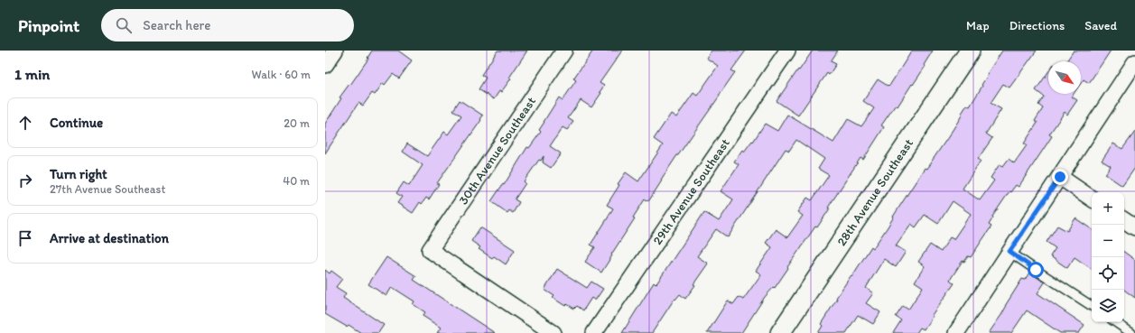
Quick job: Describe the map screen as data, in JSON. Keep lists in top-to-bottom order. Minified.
{"streets":{"street":["30th Avenue Southeast","29th Avenue Southeast","28th Avenue Southeast"]},"north":"bottom right","page":{"header":"Pinpoint","search":"Search here","nav":["Map","Directions","Saved"],"heading":["1 min","Walk · 60 m"],"list":[["Continue","20 m"],["Turn right","27th Avenue Southeast","40 m"],"Arrive at destination"],"map_buttons":["+","−"]}}
